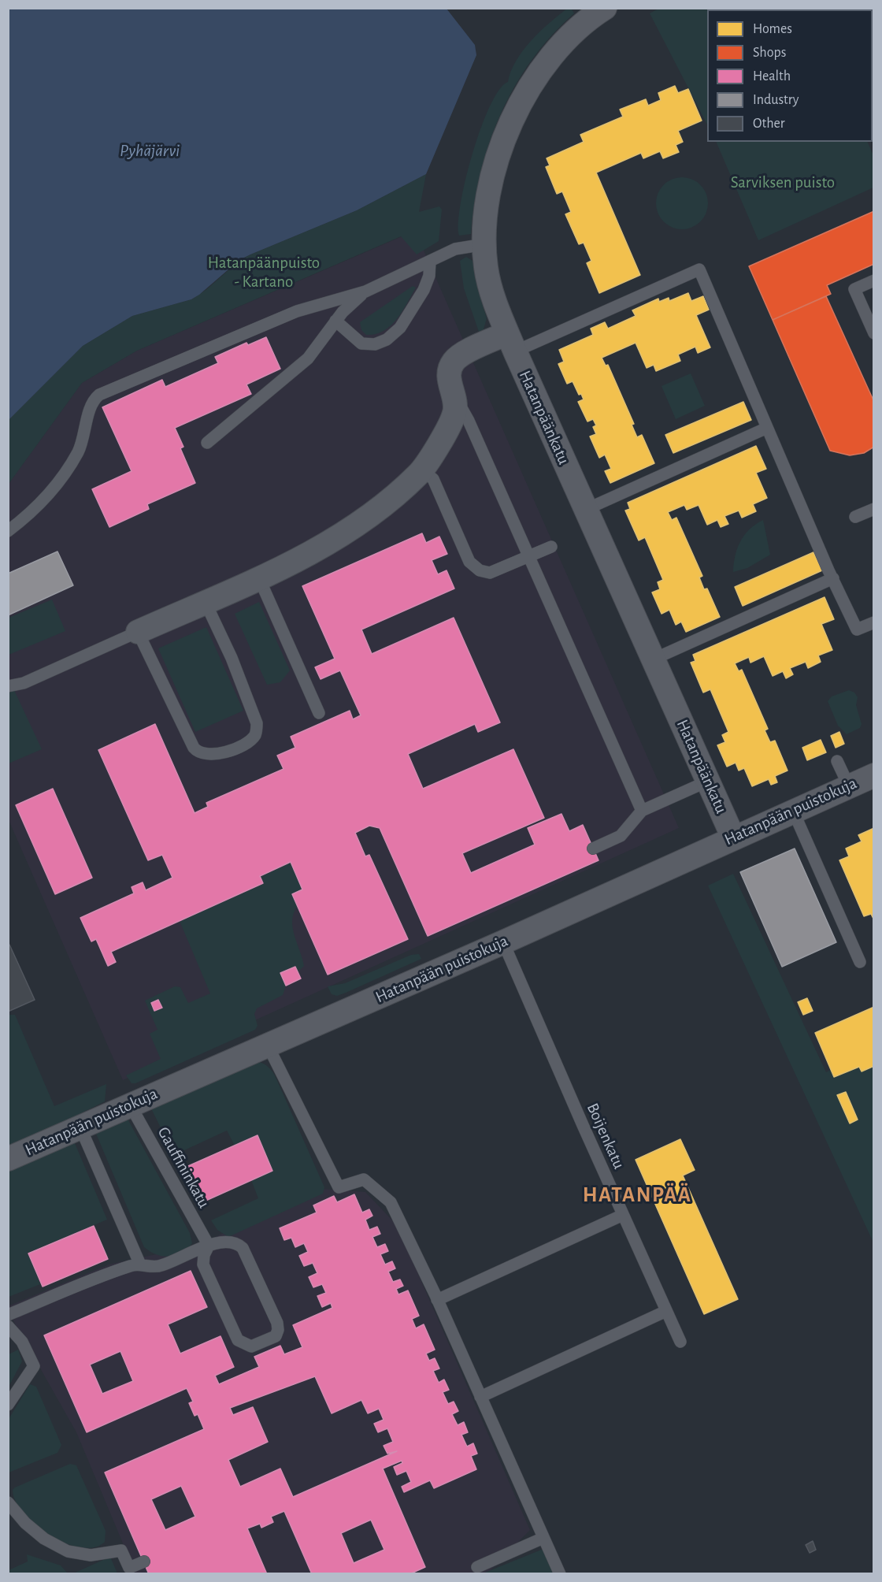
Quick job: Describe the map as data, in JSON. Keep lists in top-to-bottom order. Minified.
{"streets":{"street":["Hatanpäänkatu","Hatanpään puistokuja"],"lane":["Boijenkatu","Gauffininkatu"]},"crossings":[["Hatanpäänkatu","Hatanpään puistokuja"],["Hatanpään puistokuja","Boijenkatu"],["Hatanpään puistokuja","Gauffininkatu"]],"districts":["HATANPÄÄ"],"water":["Pyhäjärvi"],"parks":["Sarviksen puisto","Hatanpäänpuisto - Kartano"],"legend":["Homes","Shops","Health","Industry","Other"]}
